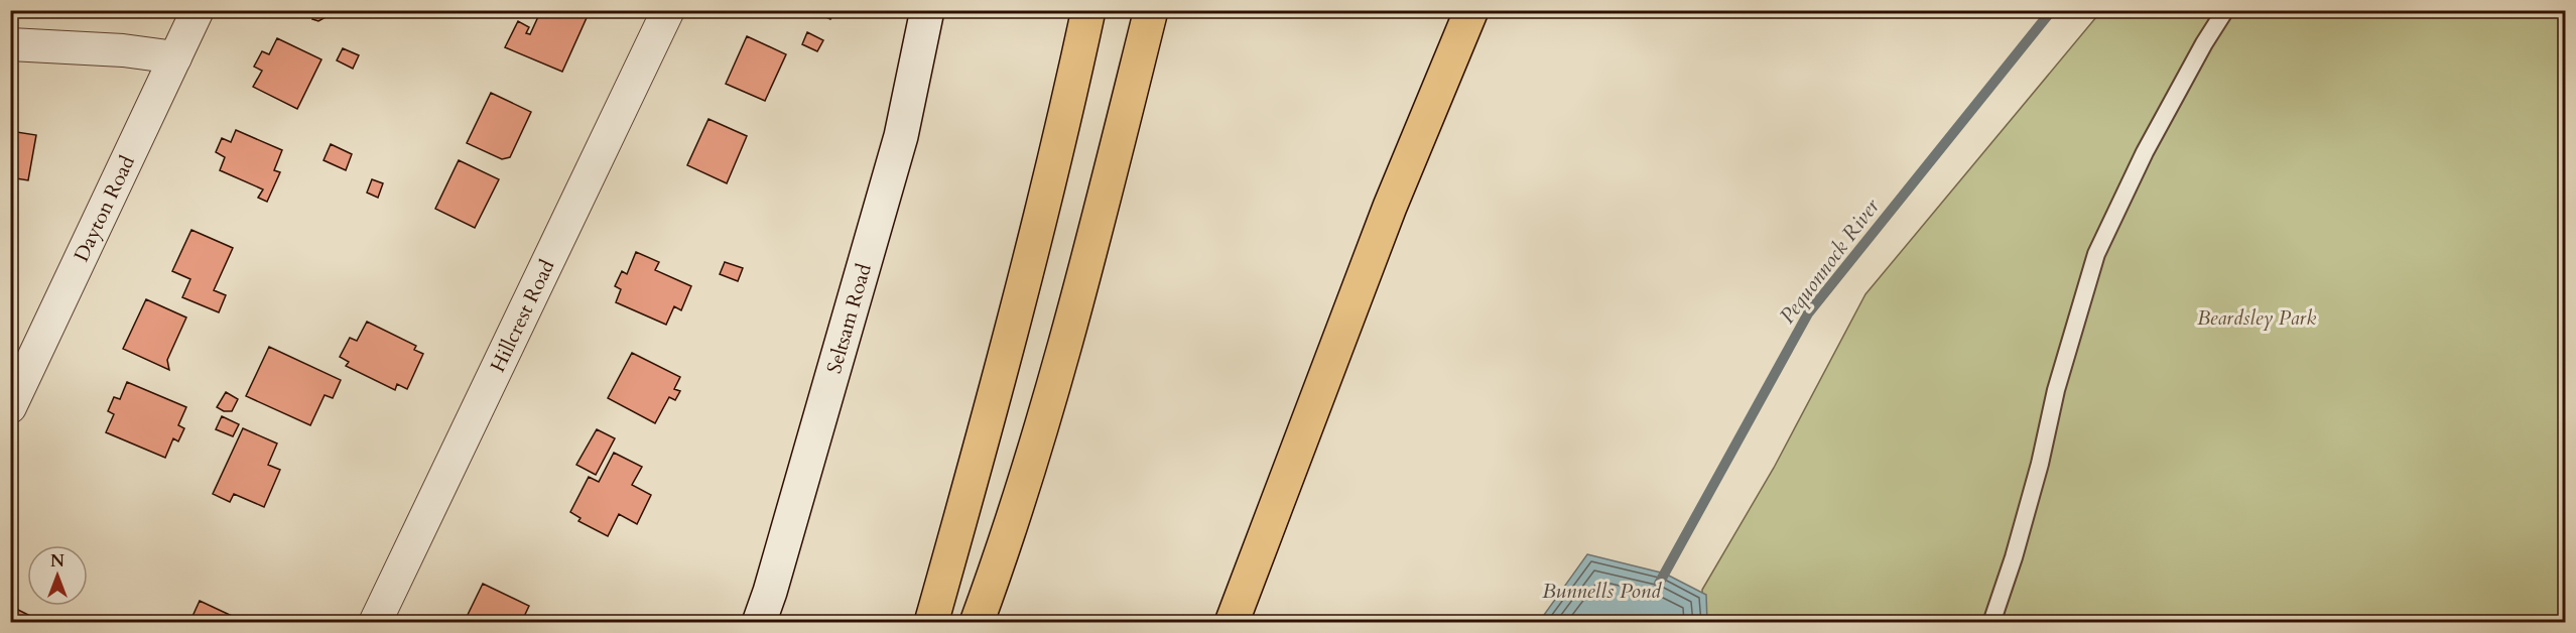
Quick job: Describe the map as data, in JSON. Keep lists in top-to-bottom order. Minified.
{"streets":{"main road":["Seltsam Road"],"street":["Dayton Road","Hillcrest Road"]},"water":["Pequonnock River","Bunnells Pond"],"parks":["Beardsley Park"],"north":"top"}
